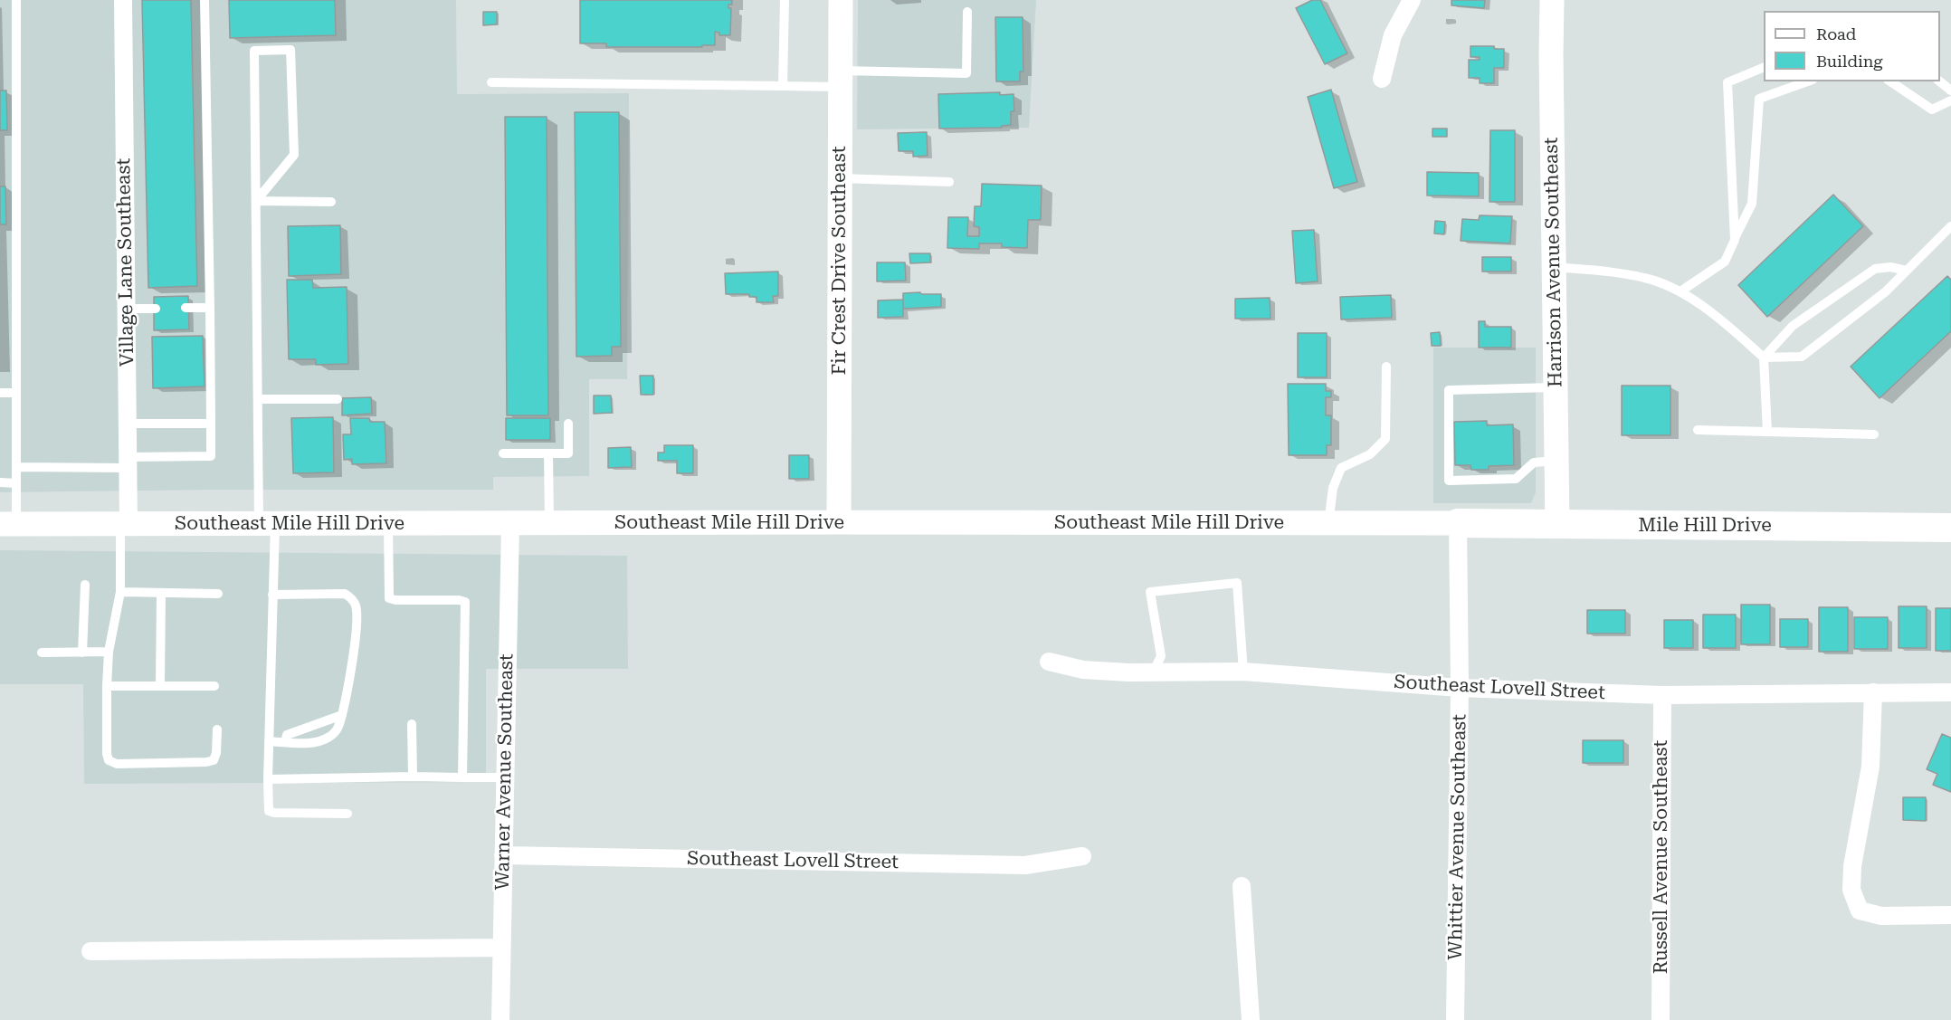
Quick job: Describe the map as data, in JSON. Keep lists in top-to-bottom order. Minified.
{"streets":{"main road":["Fir Crest Drive Southeast","Harrison Avenue Southeast","Southeast Mile Hill Drive","Mile Hill Drive"],"street":["Village Lane Southeast","Southeast Lovell Street","Warner Avenue Southeast","Whittier Avenue Southeast","Russell Avenue Southeast"]},"crossings":[["Fir Crest Drive Southeast","Southeast Mile Hill Drive"],["Village Lane Southeast","Southeast Mile Hill Drive"],["Harrison Avenue Southeast","Mile Hill Drive"],["Southeast Mile Hill Drive","Mile Hill Drive"],["Southeast Mile Hill Drive","Warner Avenue Southeast"],["Southeast Mile Hill Drive","Whittier Avenue Southeast"],["Mile Hill Drive","Whittier Avenue Southeast"],["Southeast Lovell Street","Warner Avenue Southeast"],["Southeast Lovell Street","Whittier Avenue Southeast"],["Southeast Lovell Street","Russell Avenue Southeast"]],"legend":["Road","Building"]}
